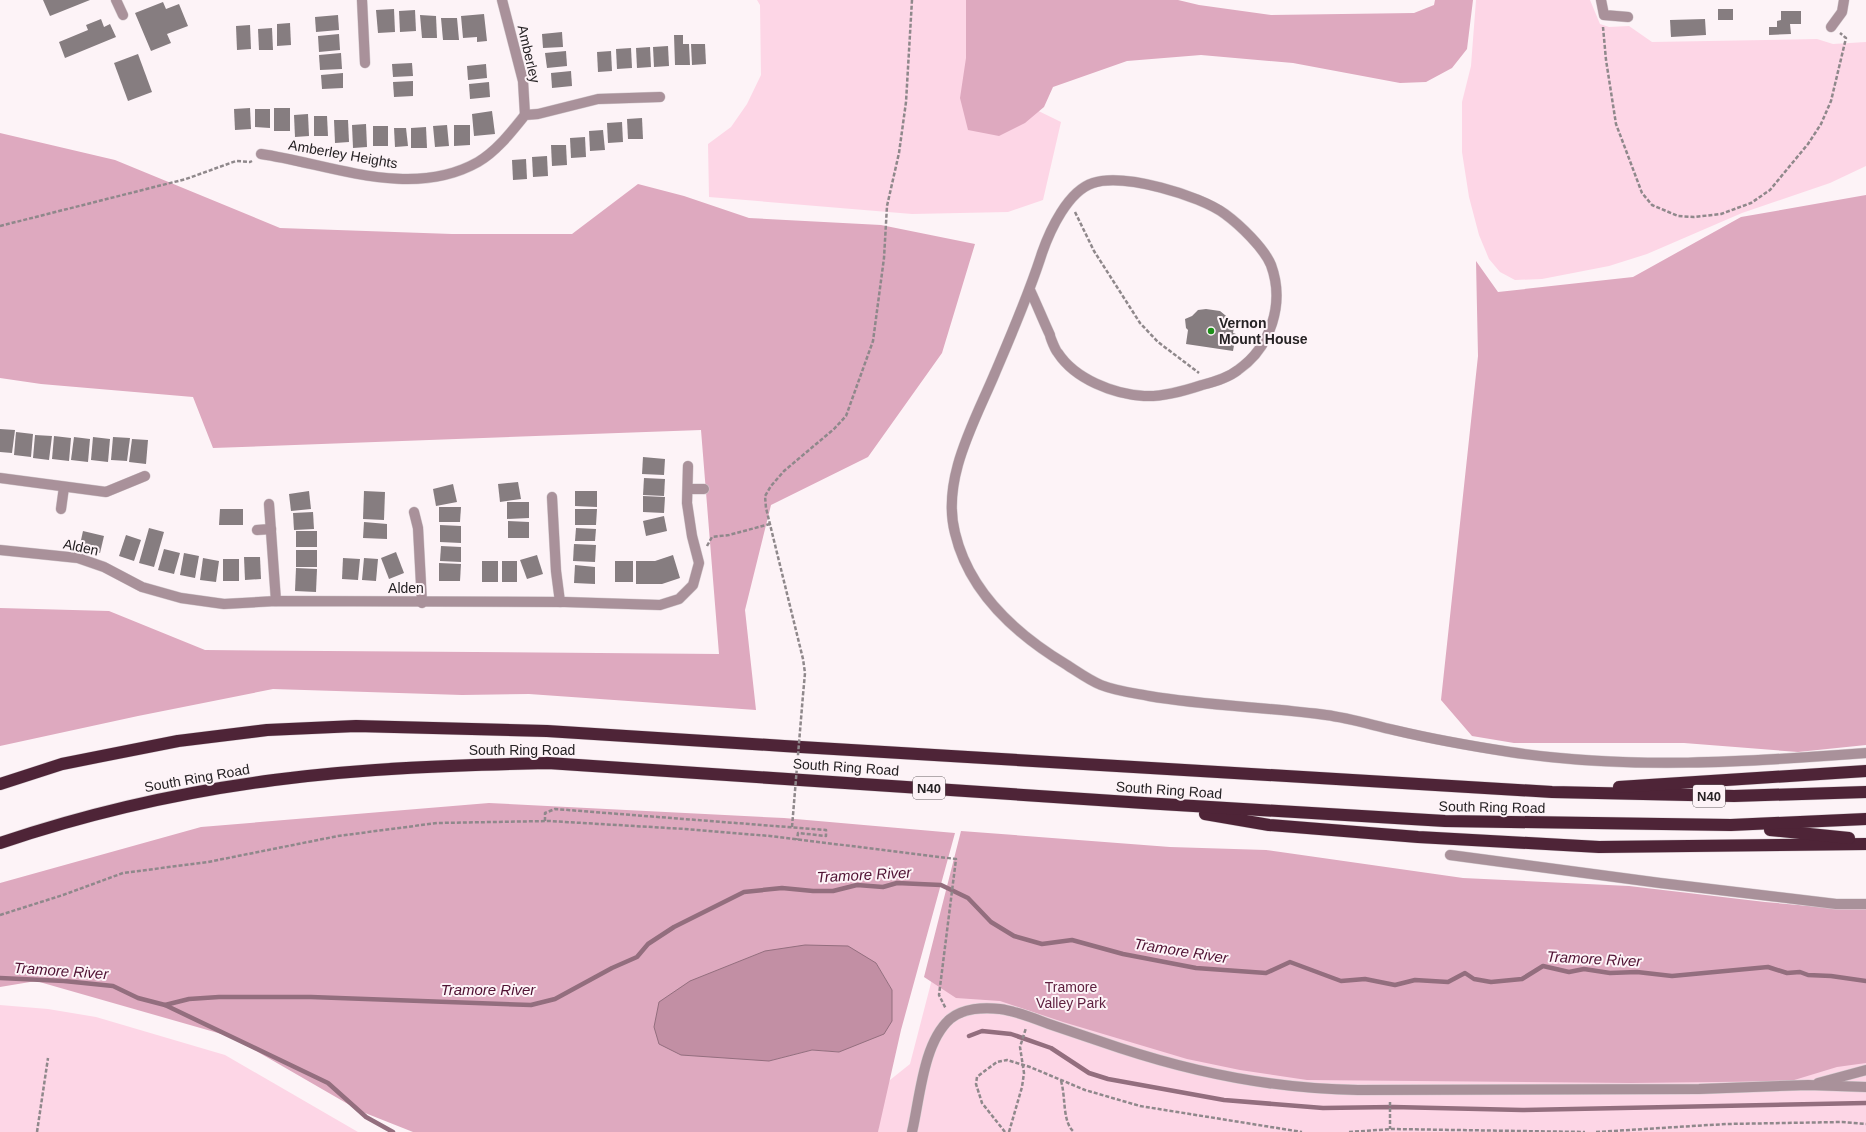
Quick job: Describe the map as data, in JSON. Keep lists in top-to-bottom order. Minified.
{"streets":{"highway":["South Ring Road","N40"],"street":["Amberley","Amberley Heights","Alden"]},"crossings":[["Amberley","Amberley Heights"]],"water":["Tramore River"],"parks":["Tramore Valley Park"],"places":["Vernon Mount House"]}
